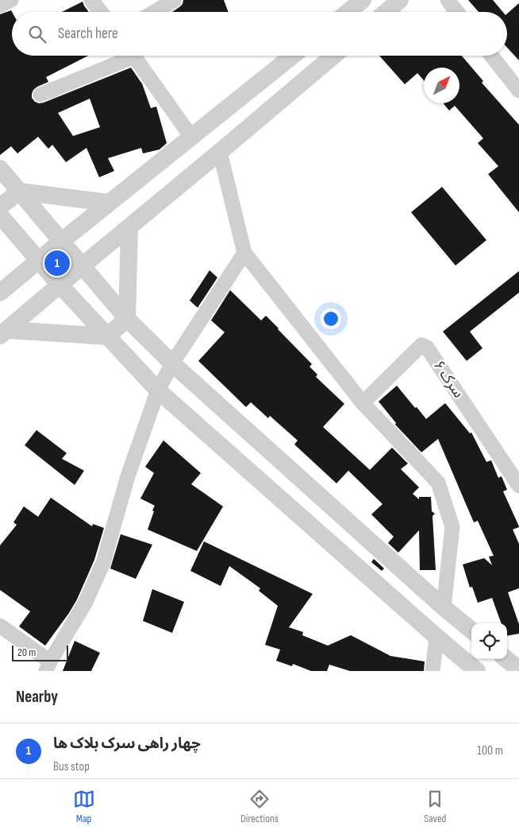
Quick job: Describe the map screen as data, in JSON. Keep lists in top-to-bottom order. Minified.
{"streets":{"street":["سرک ۶"]},"scale_bar":"20 m","north":"top right","page":{"search":"Search here","pins":"1","scale":"20 m","heading":"Nearby","list":[{"mark":"1","name":"چهار راهی سرک بلاک ها","note":"Bus stop","value":"100 m"}],"nav":["Map","Directions","Saved"]}}
